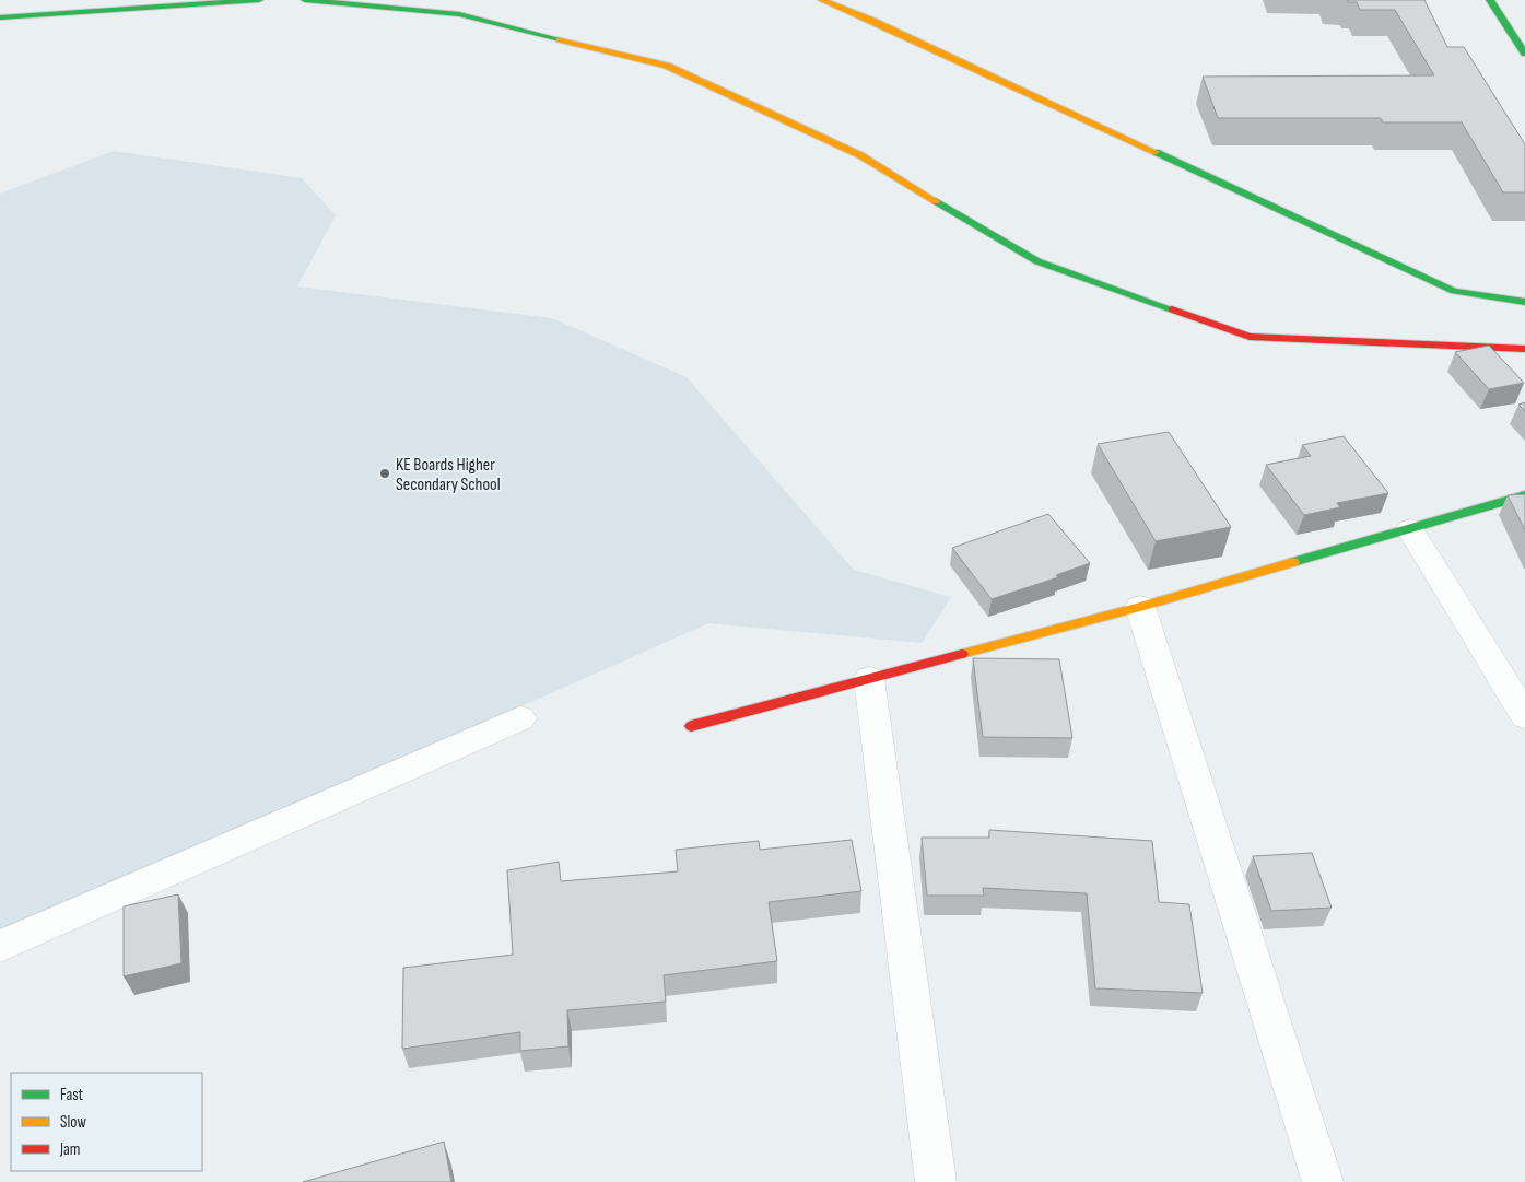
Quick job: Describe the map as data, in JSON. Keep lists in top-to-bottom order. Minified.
{"places":["KE Boards Higher Secondary School"],"legend":["Fast","Slow","Jam"]}
